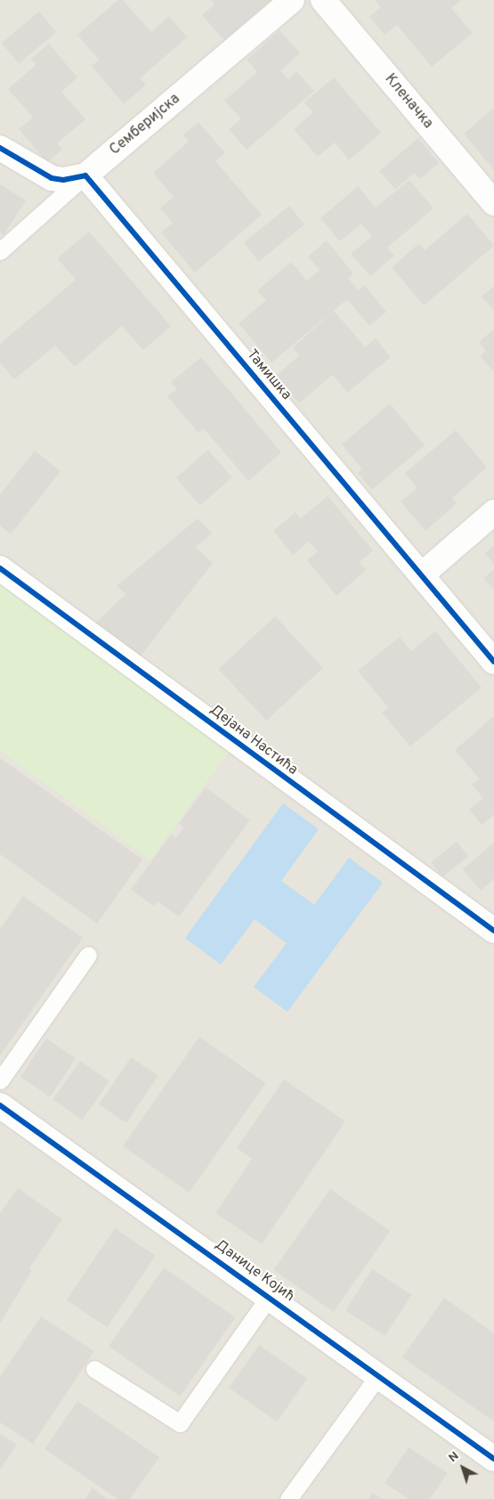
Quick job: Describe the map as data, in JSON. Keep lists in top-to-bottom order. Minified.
{"streets":{"street":["Кленачка","Семберијска","Тамишка","Дејана Настића","Данице Којић"]},"crossings":[["Семберијска","Тамишка"]],"north":"top left"}
